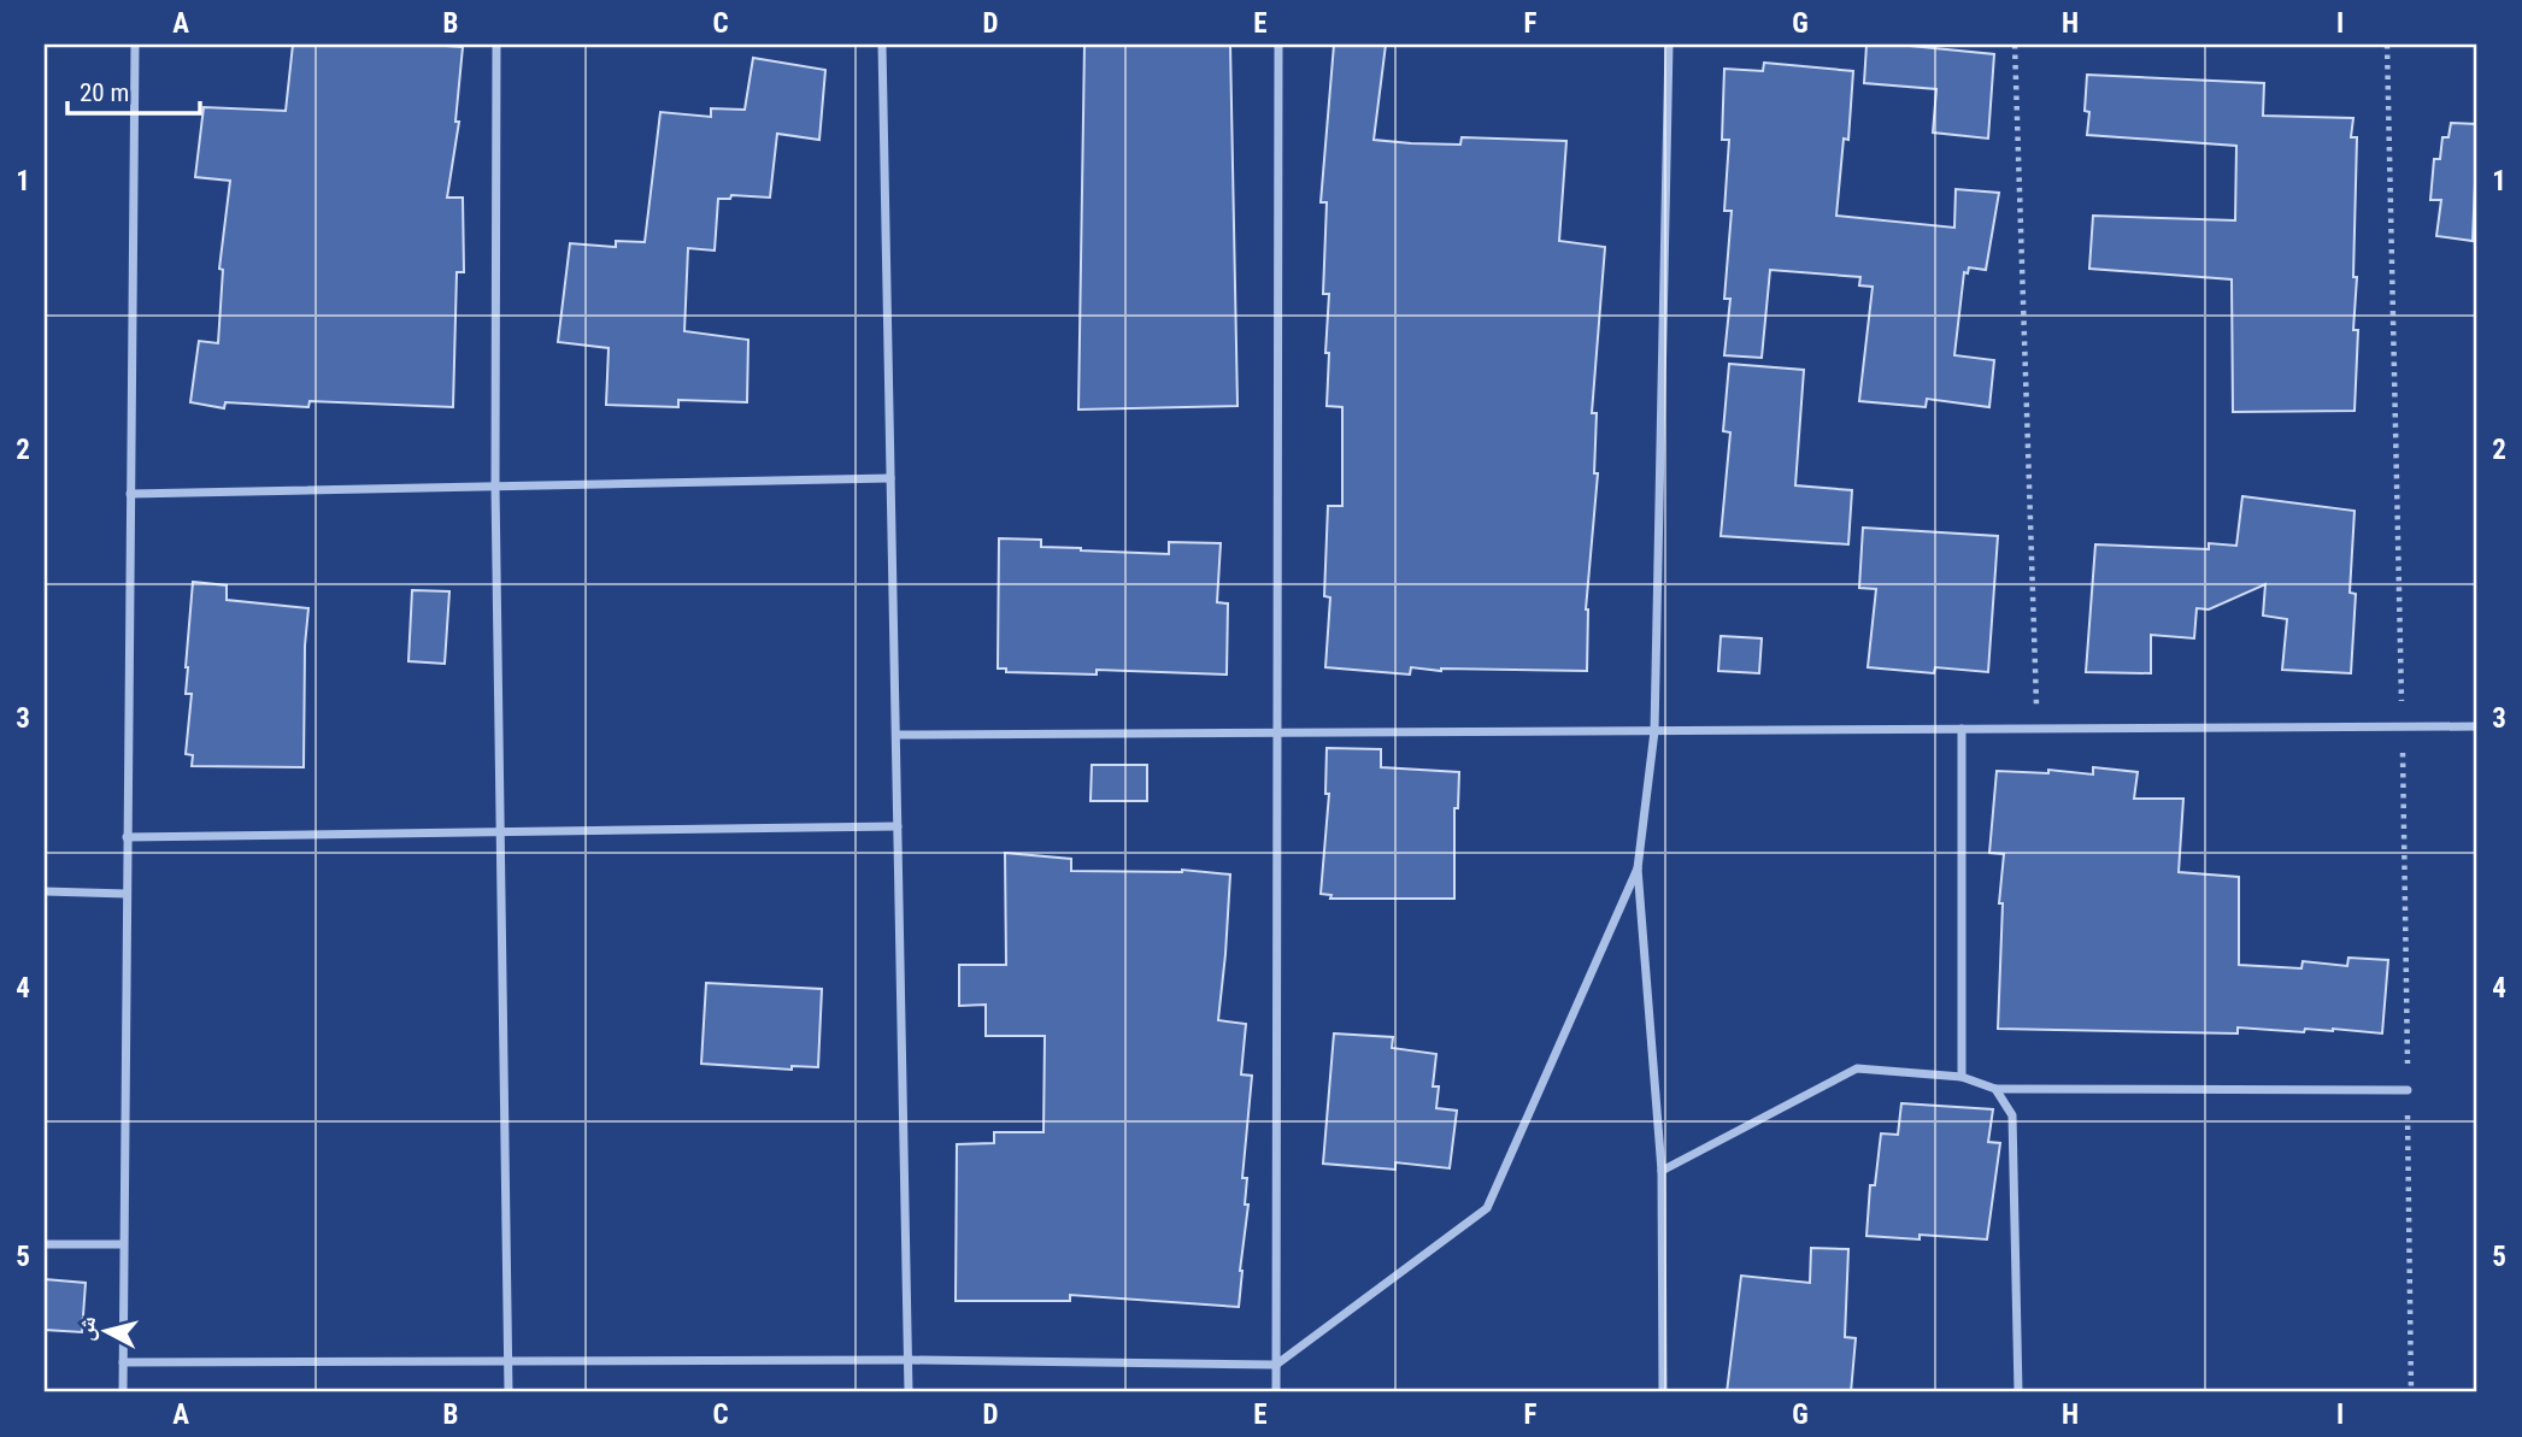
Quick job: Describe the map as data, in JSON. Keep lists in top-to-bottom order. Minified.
{"scale_bar":"20 m","north":"left","grid":{"columns":["A","B","C","D","E","F","G","H","I"],"rows":["1","2","3","4","5"]}}
